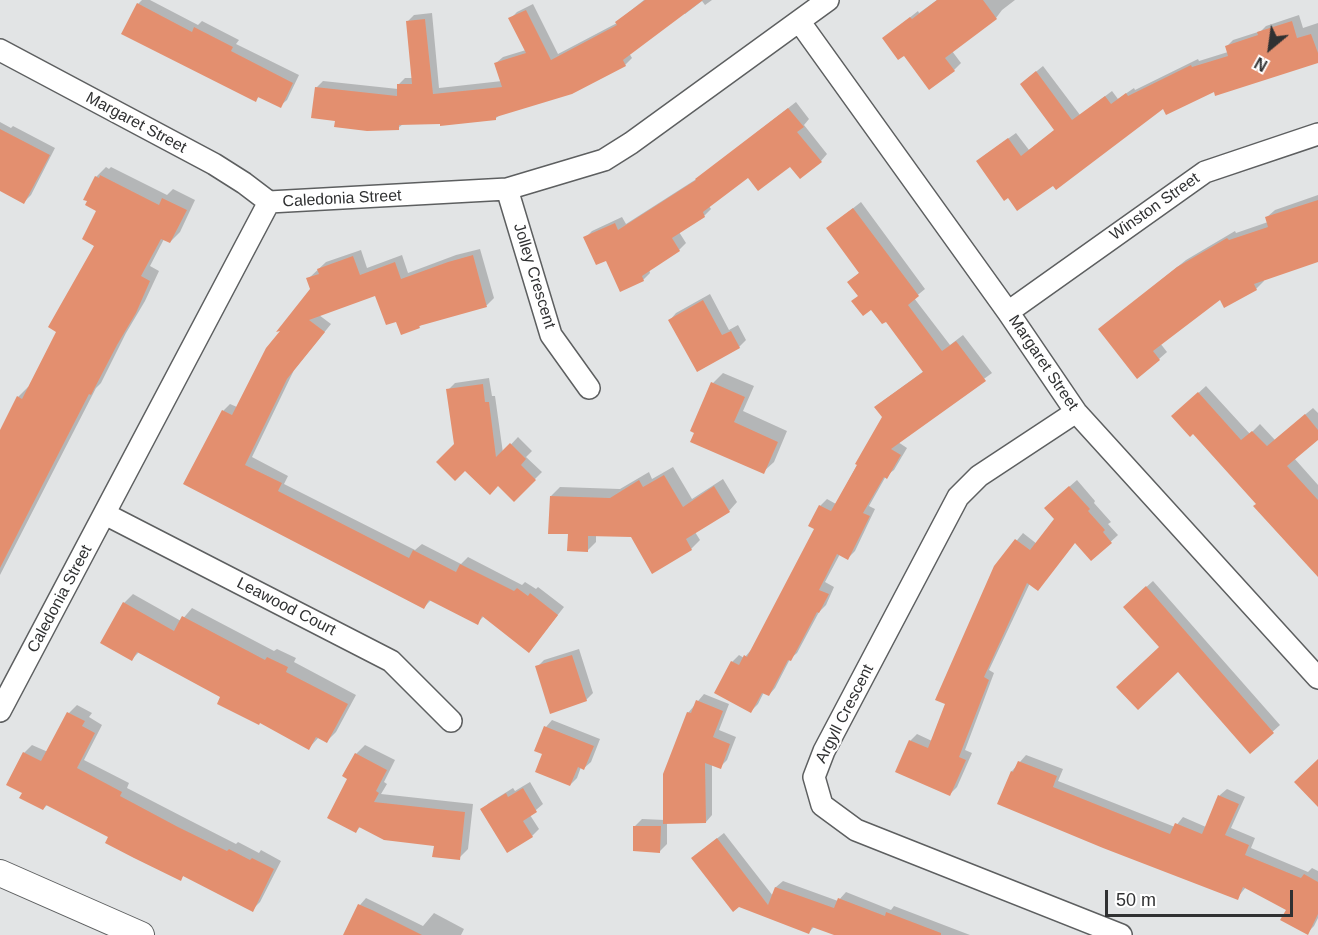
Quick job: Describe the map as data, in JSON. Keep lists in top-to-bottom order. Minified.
{"streets":{"street":["Margaret Street","Caledonia Street","Winston Street","Jolley Crescent","Leawood Court","Argyll Crescent"]},"crossings":[["Margaret Street","Caledonia Street"],["Margaret Street","Winston Street"],["Margaret Street","Argyll Crescent"],["Caledonia Street","Jolley Crescent"],["Caledonia Street","Leawood Court"]],"scale_bar":"50 m","north":"bottom left"}
